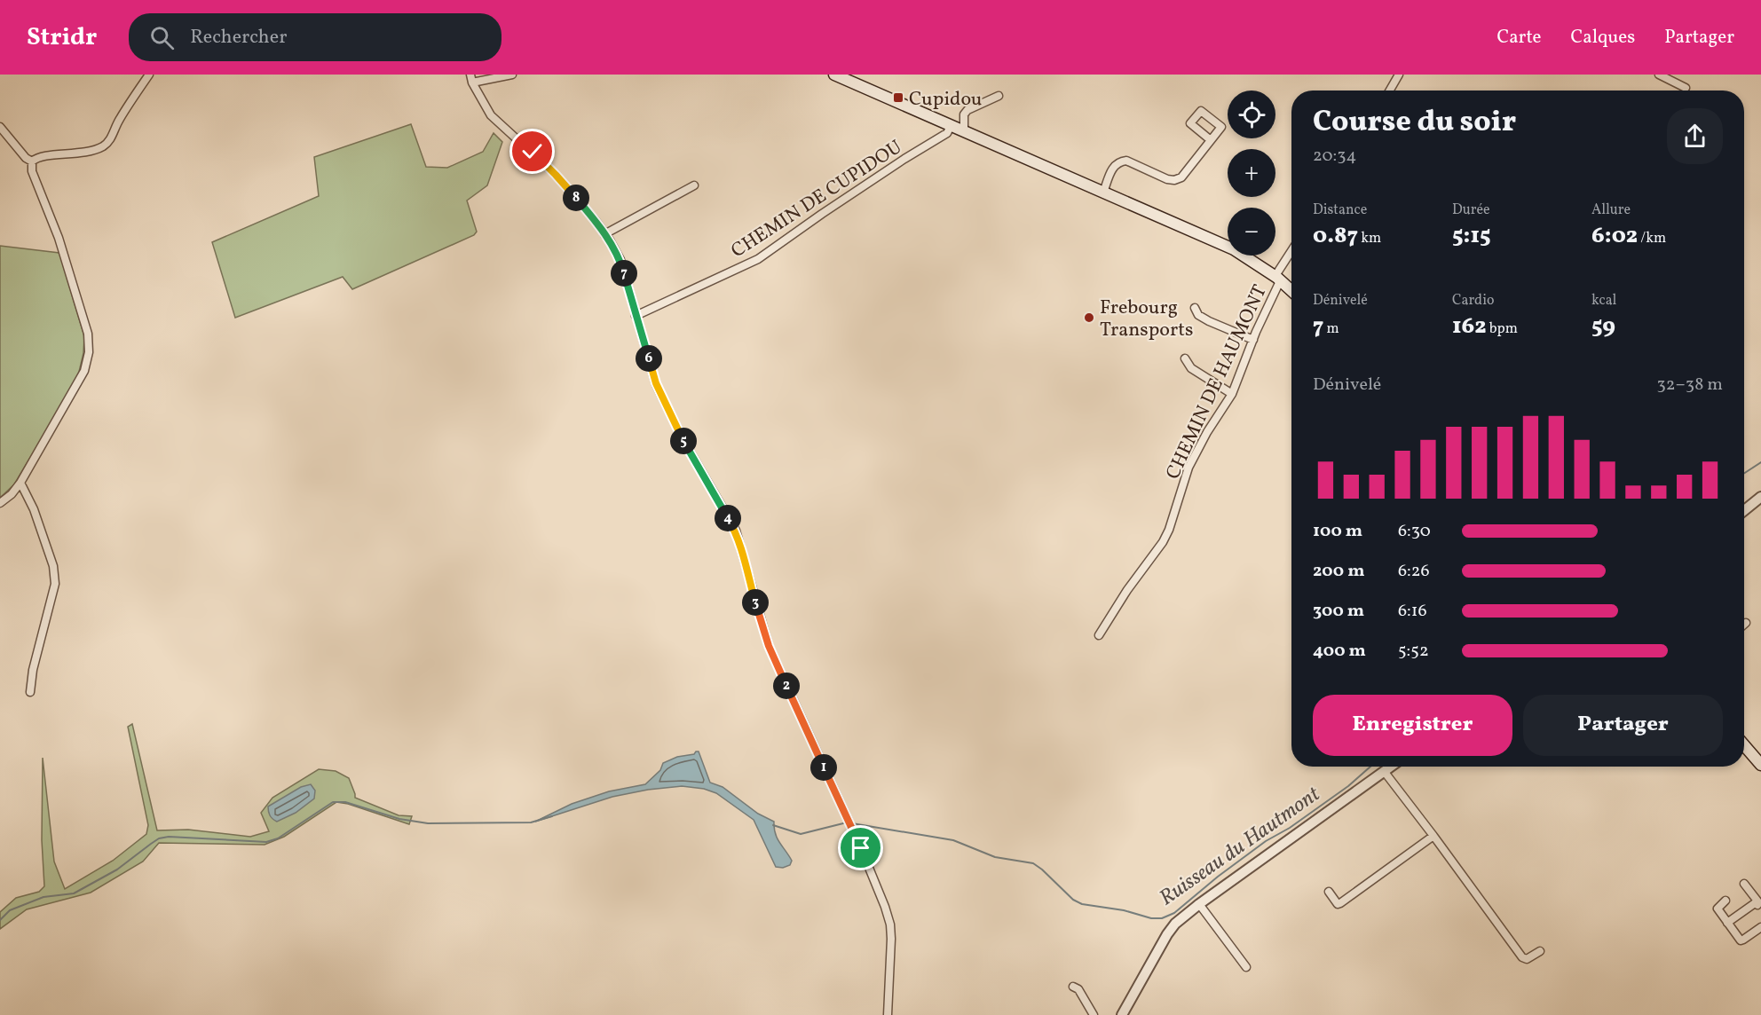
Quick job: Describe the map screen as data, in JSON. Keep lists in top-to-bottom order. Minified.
{"streets":{"street":["CHEMIN DE CUPIDOU","CHEMIN DE HAUMONT"]},"water":["Ruisseau du Hautmont"],"places":{"transit":["Cupidou"],"other":["Frebourg Transports"]},"page":{"header":"Stridr","search":"Rechercher","nav":["Carte","Calques","Partager"],"map_buttons":["+","−"],"heading":["Course du soir","20:34"],"stats":[["Distance","0.87 km"],["Durée","5:15"],["Allure","6:02 /km"],["Dénivelé","7 m"],["Cardio","162 bpm"],["kcal","59"]],"pins":["8","7","6","5","4","3","2","1"],"chart":["Dénivelé","32–38 m"],"list":[{"name":"100 m","note":"6:30"},{"name":"200 m","note":"6:26"},{"name":"300 m","note":"6:16"},{"name":"400 m","note":"5:52"}],"buttons":["Enregistrer","Partager"]}}
